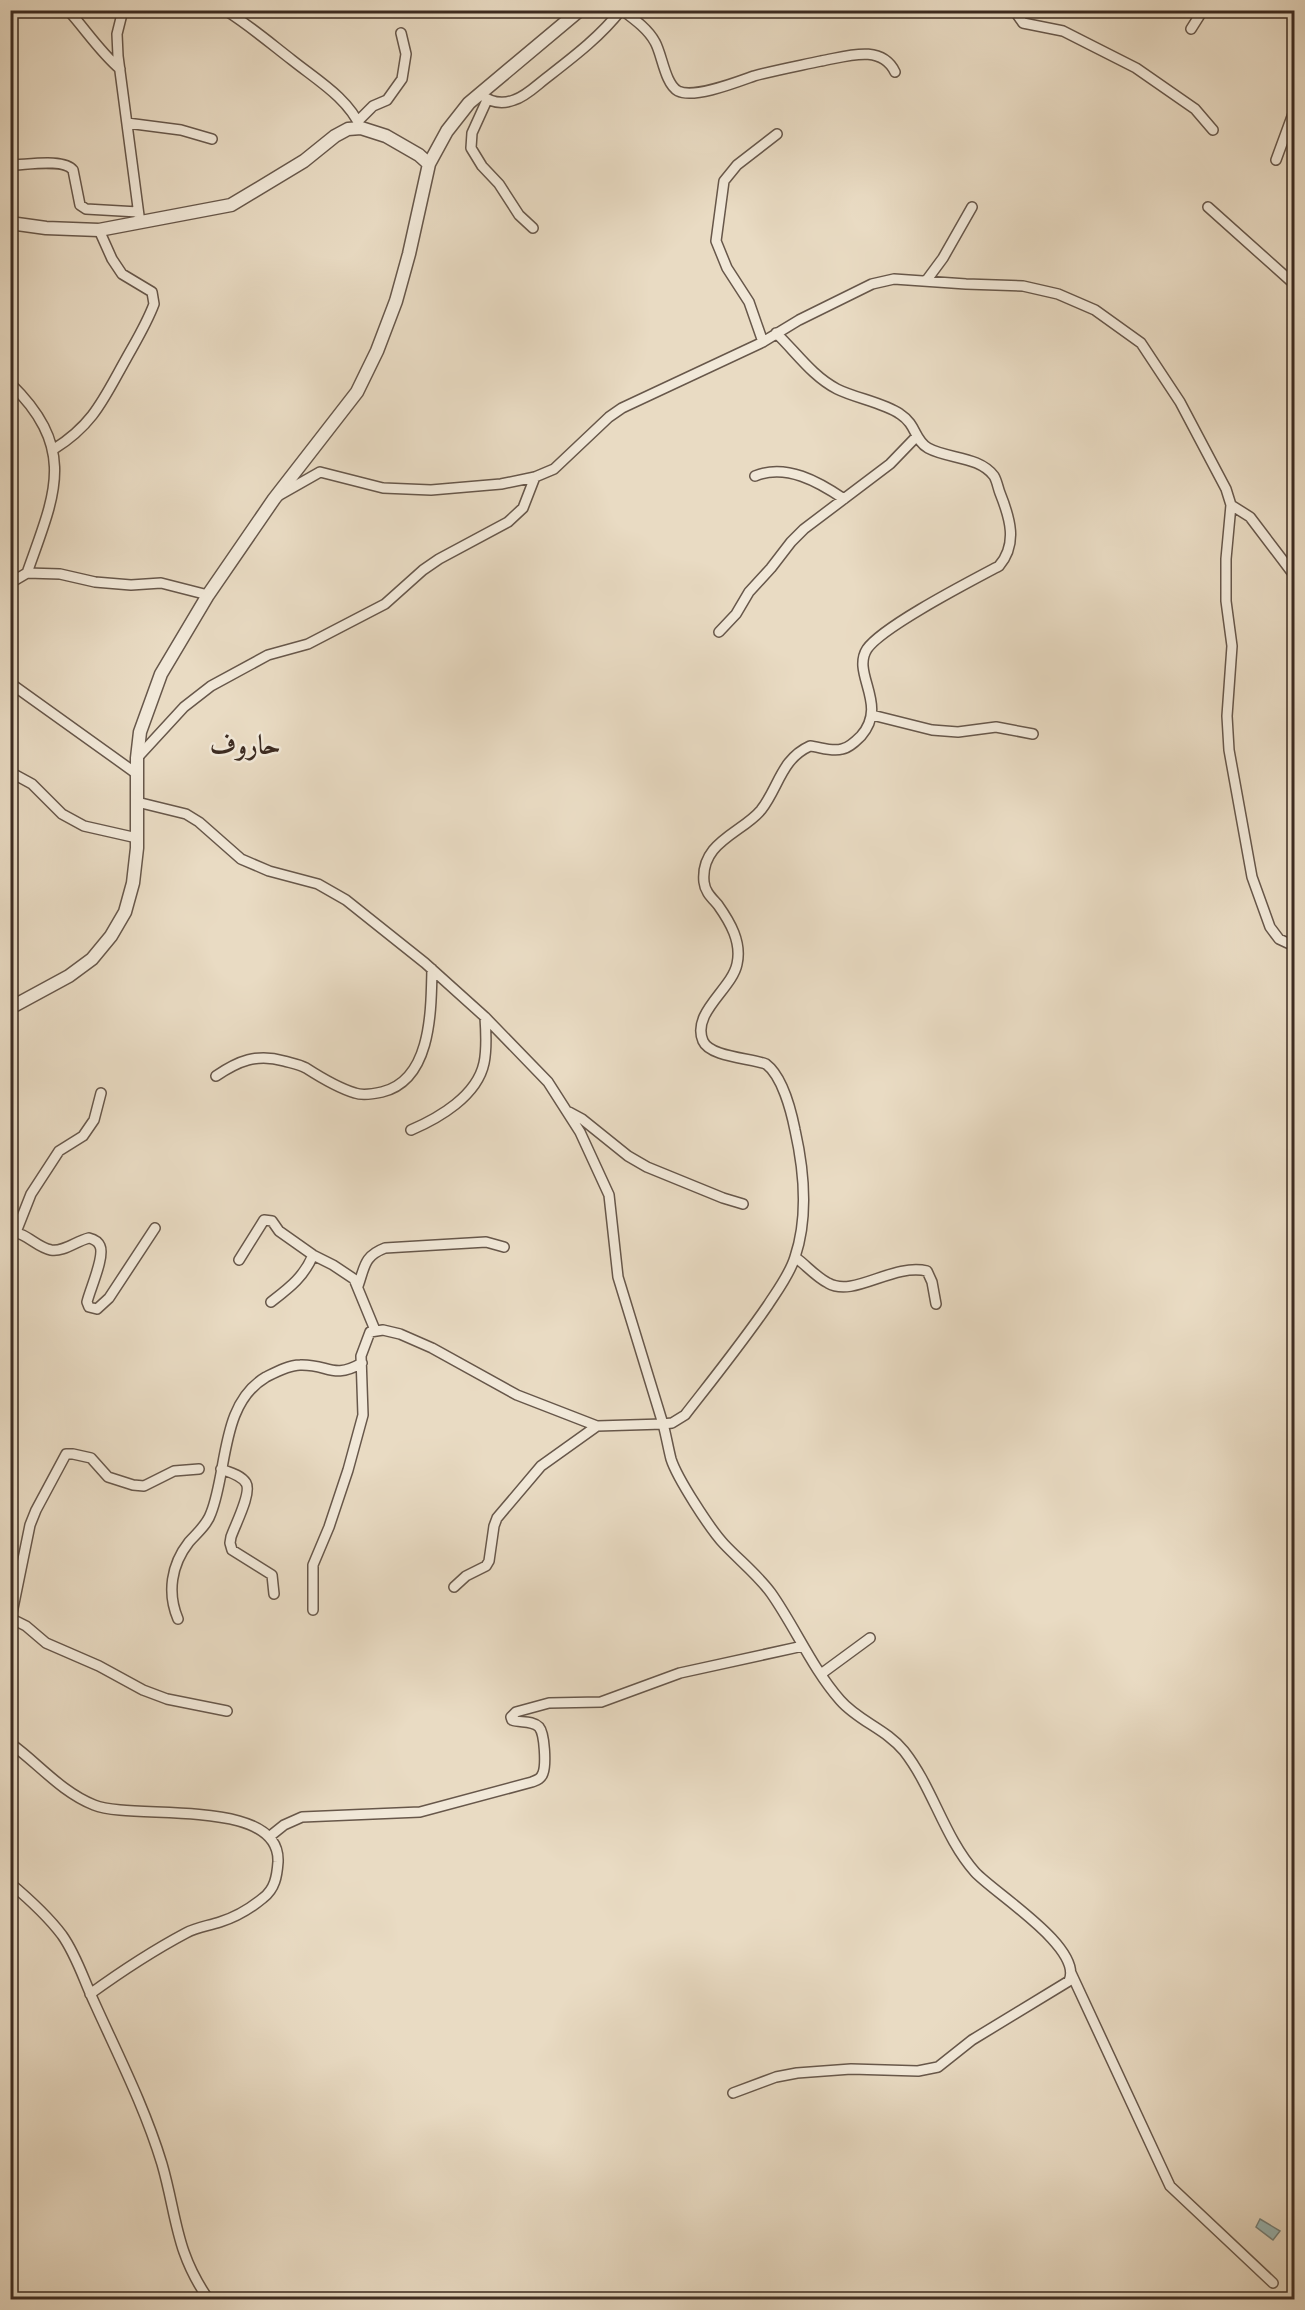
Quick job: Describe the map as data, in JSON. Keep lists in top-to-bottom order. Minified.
{"districts":["حاروف"]}
